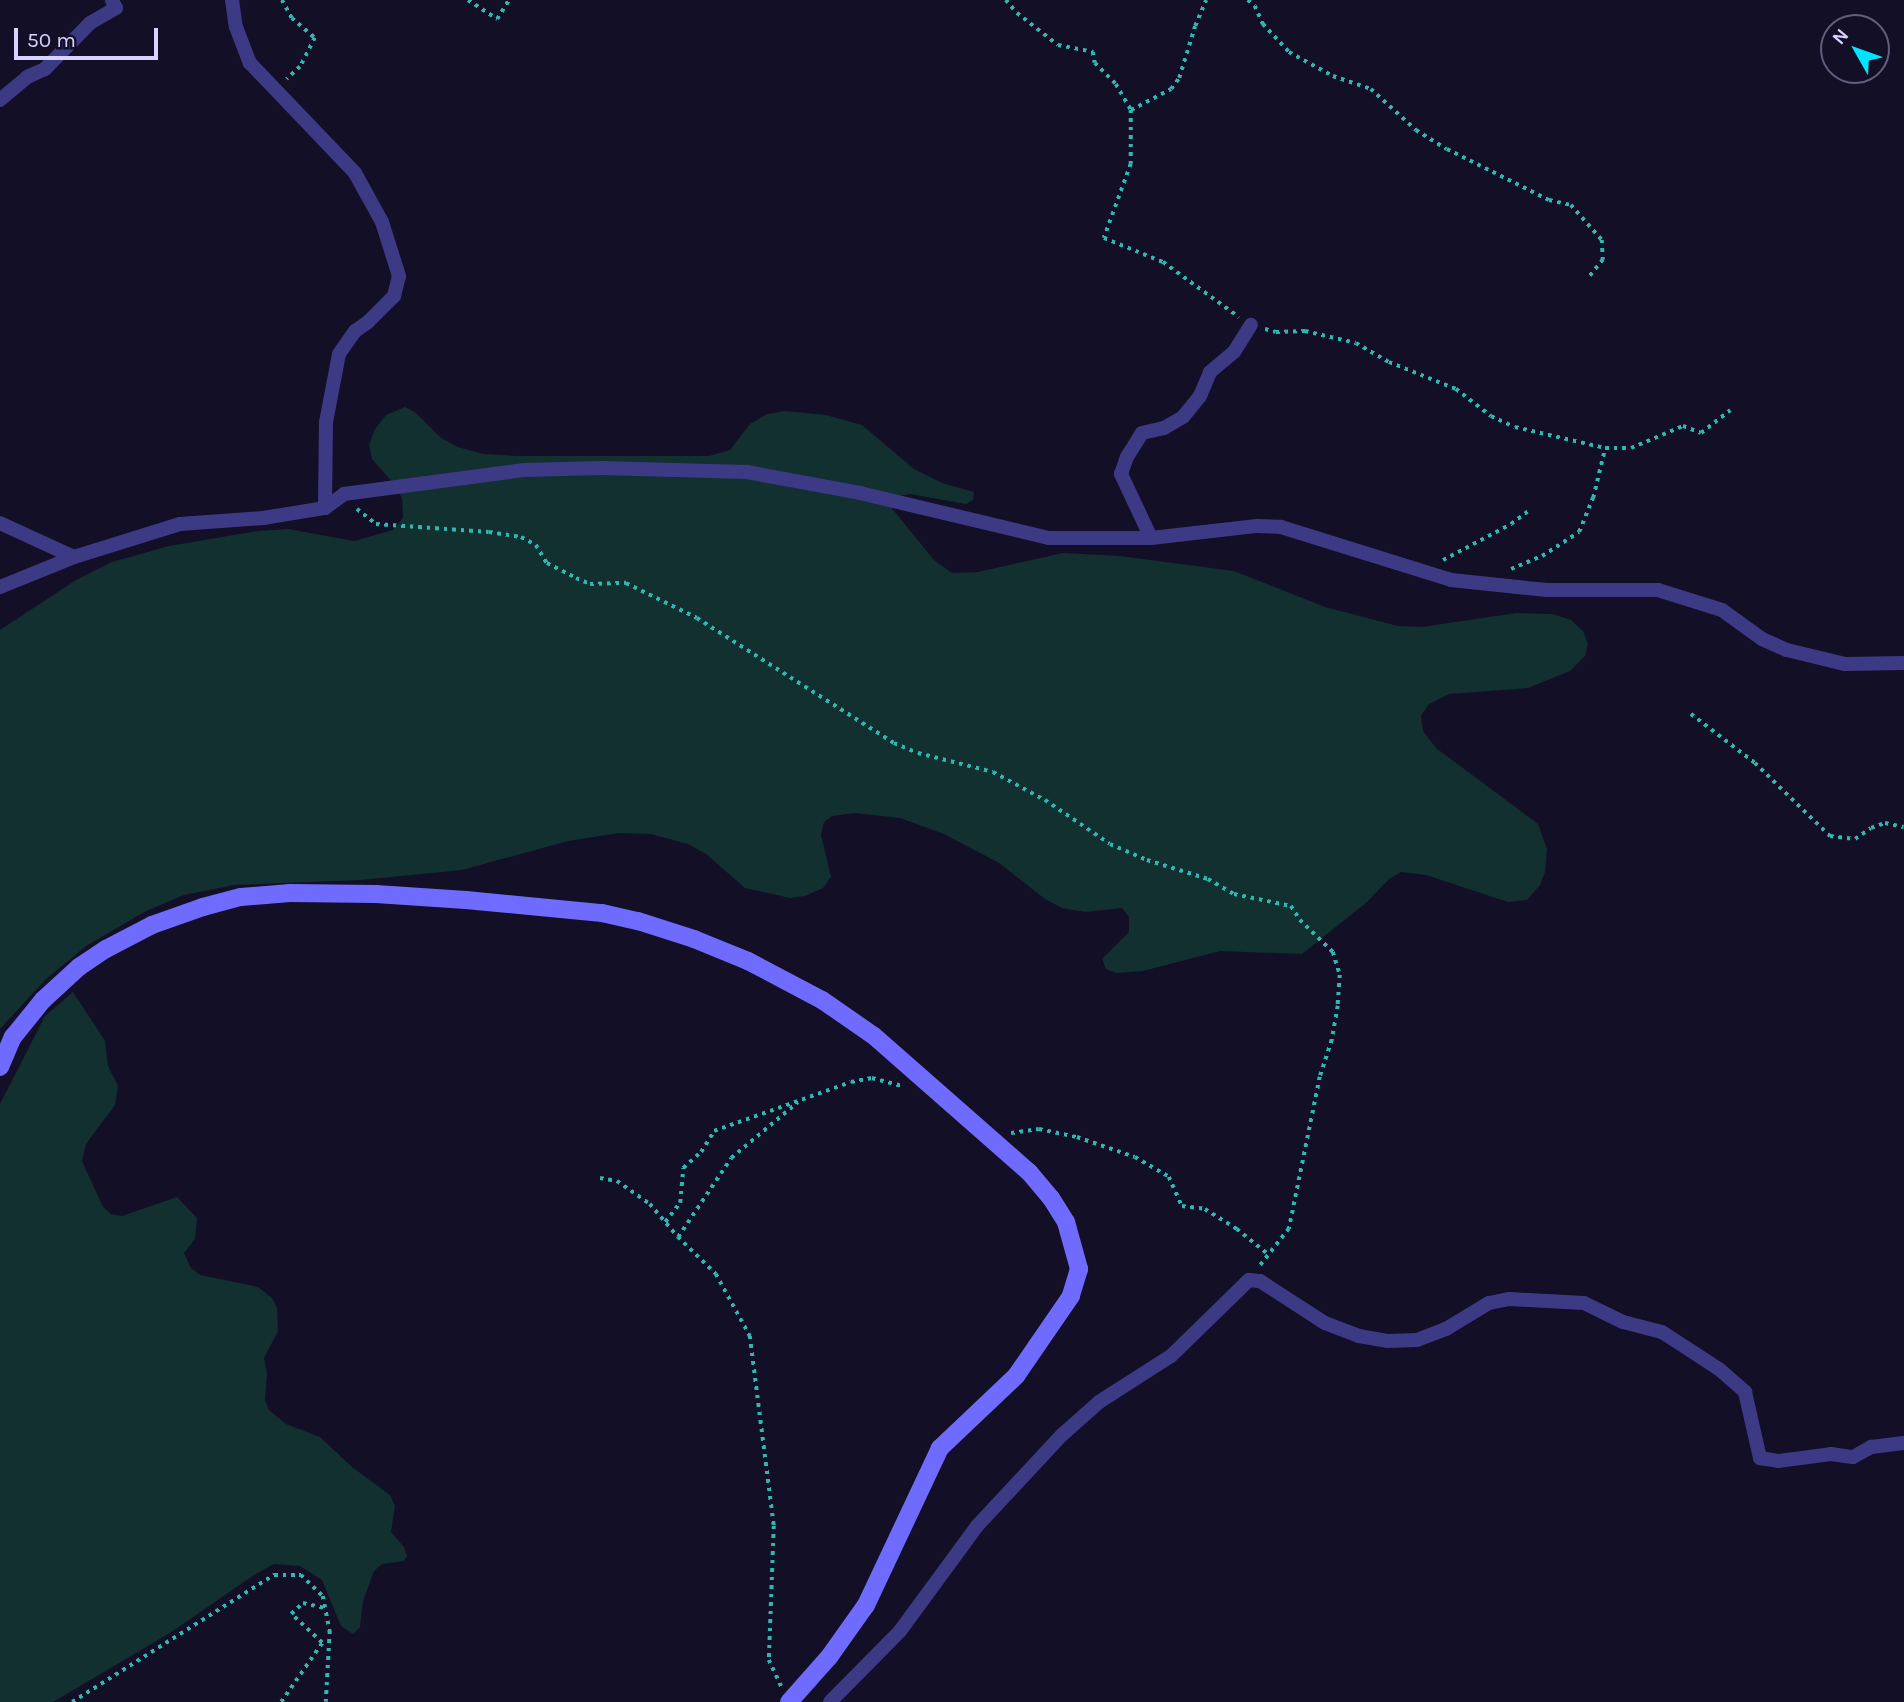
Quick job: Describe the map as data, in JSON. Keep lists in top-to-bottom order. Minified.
{"scale_bar":"50 m","north":"top left"}
